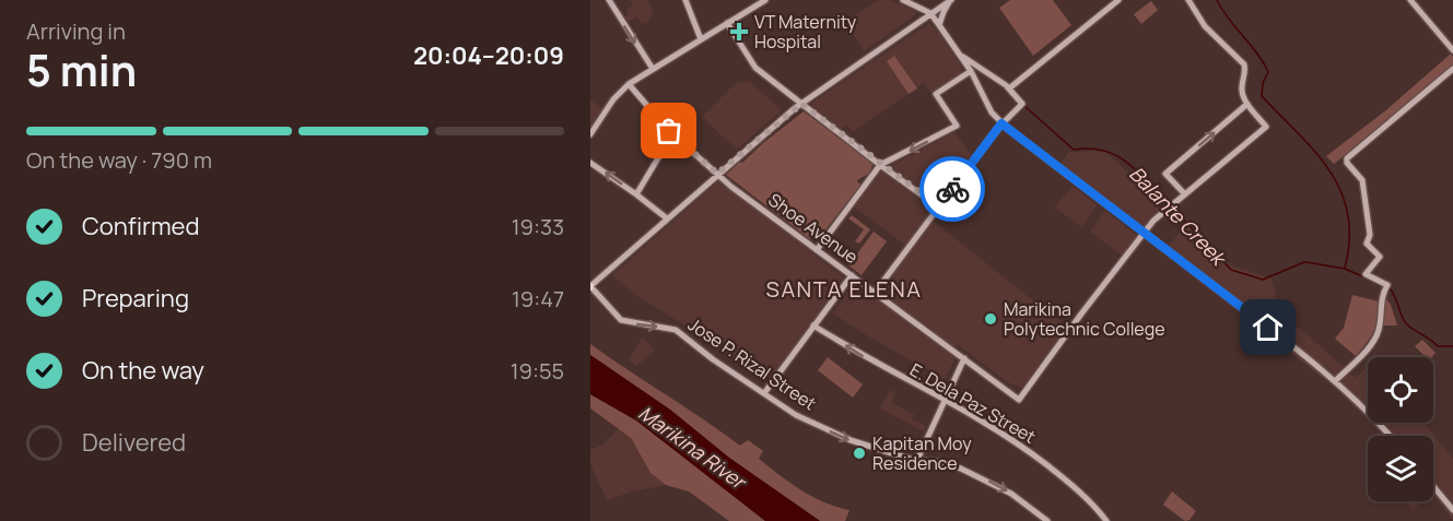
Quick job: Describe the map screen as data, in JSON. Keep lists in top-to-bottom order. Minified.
{"streets":{"street":["Shoe Avenue","Jose P. Rizal Street","E. Dela Paz Street"]},"one_way":["Jose P. Rizal Street","E. Dela Paz Street"],"districts":["SANTA ELENA"],"water":["Balante Creek","Marikina River"],"places":{"health":["VT Maternity Hospital"],"other":["Marikina Polytechnic College","Kapitan Moy Residence"]},"page":{"heading":["5 min","Arriving in","20:04–20:09"],"bar":"On the way · 790 m","list":[["Confirmed","19:33"],["Preparing","19:47"],["On the way","19:55"],"Delivered"]}}
